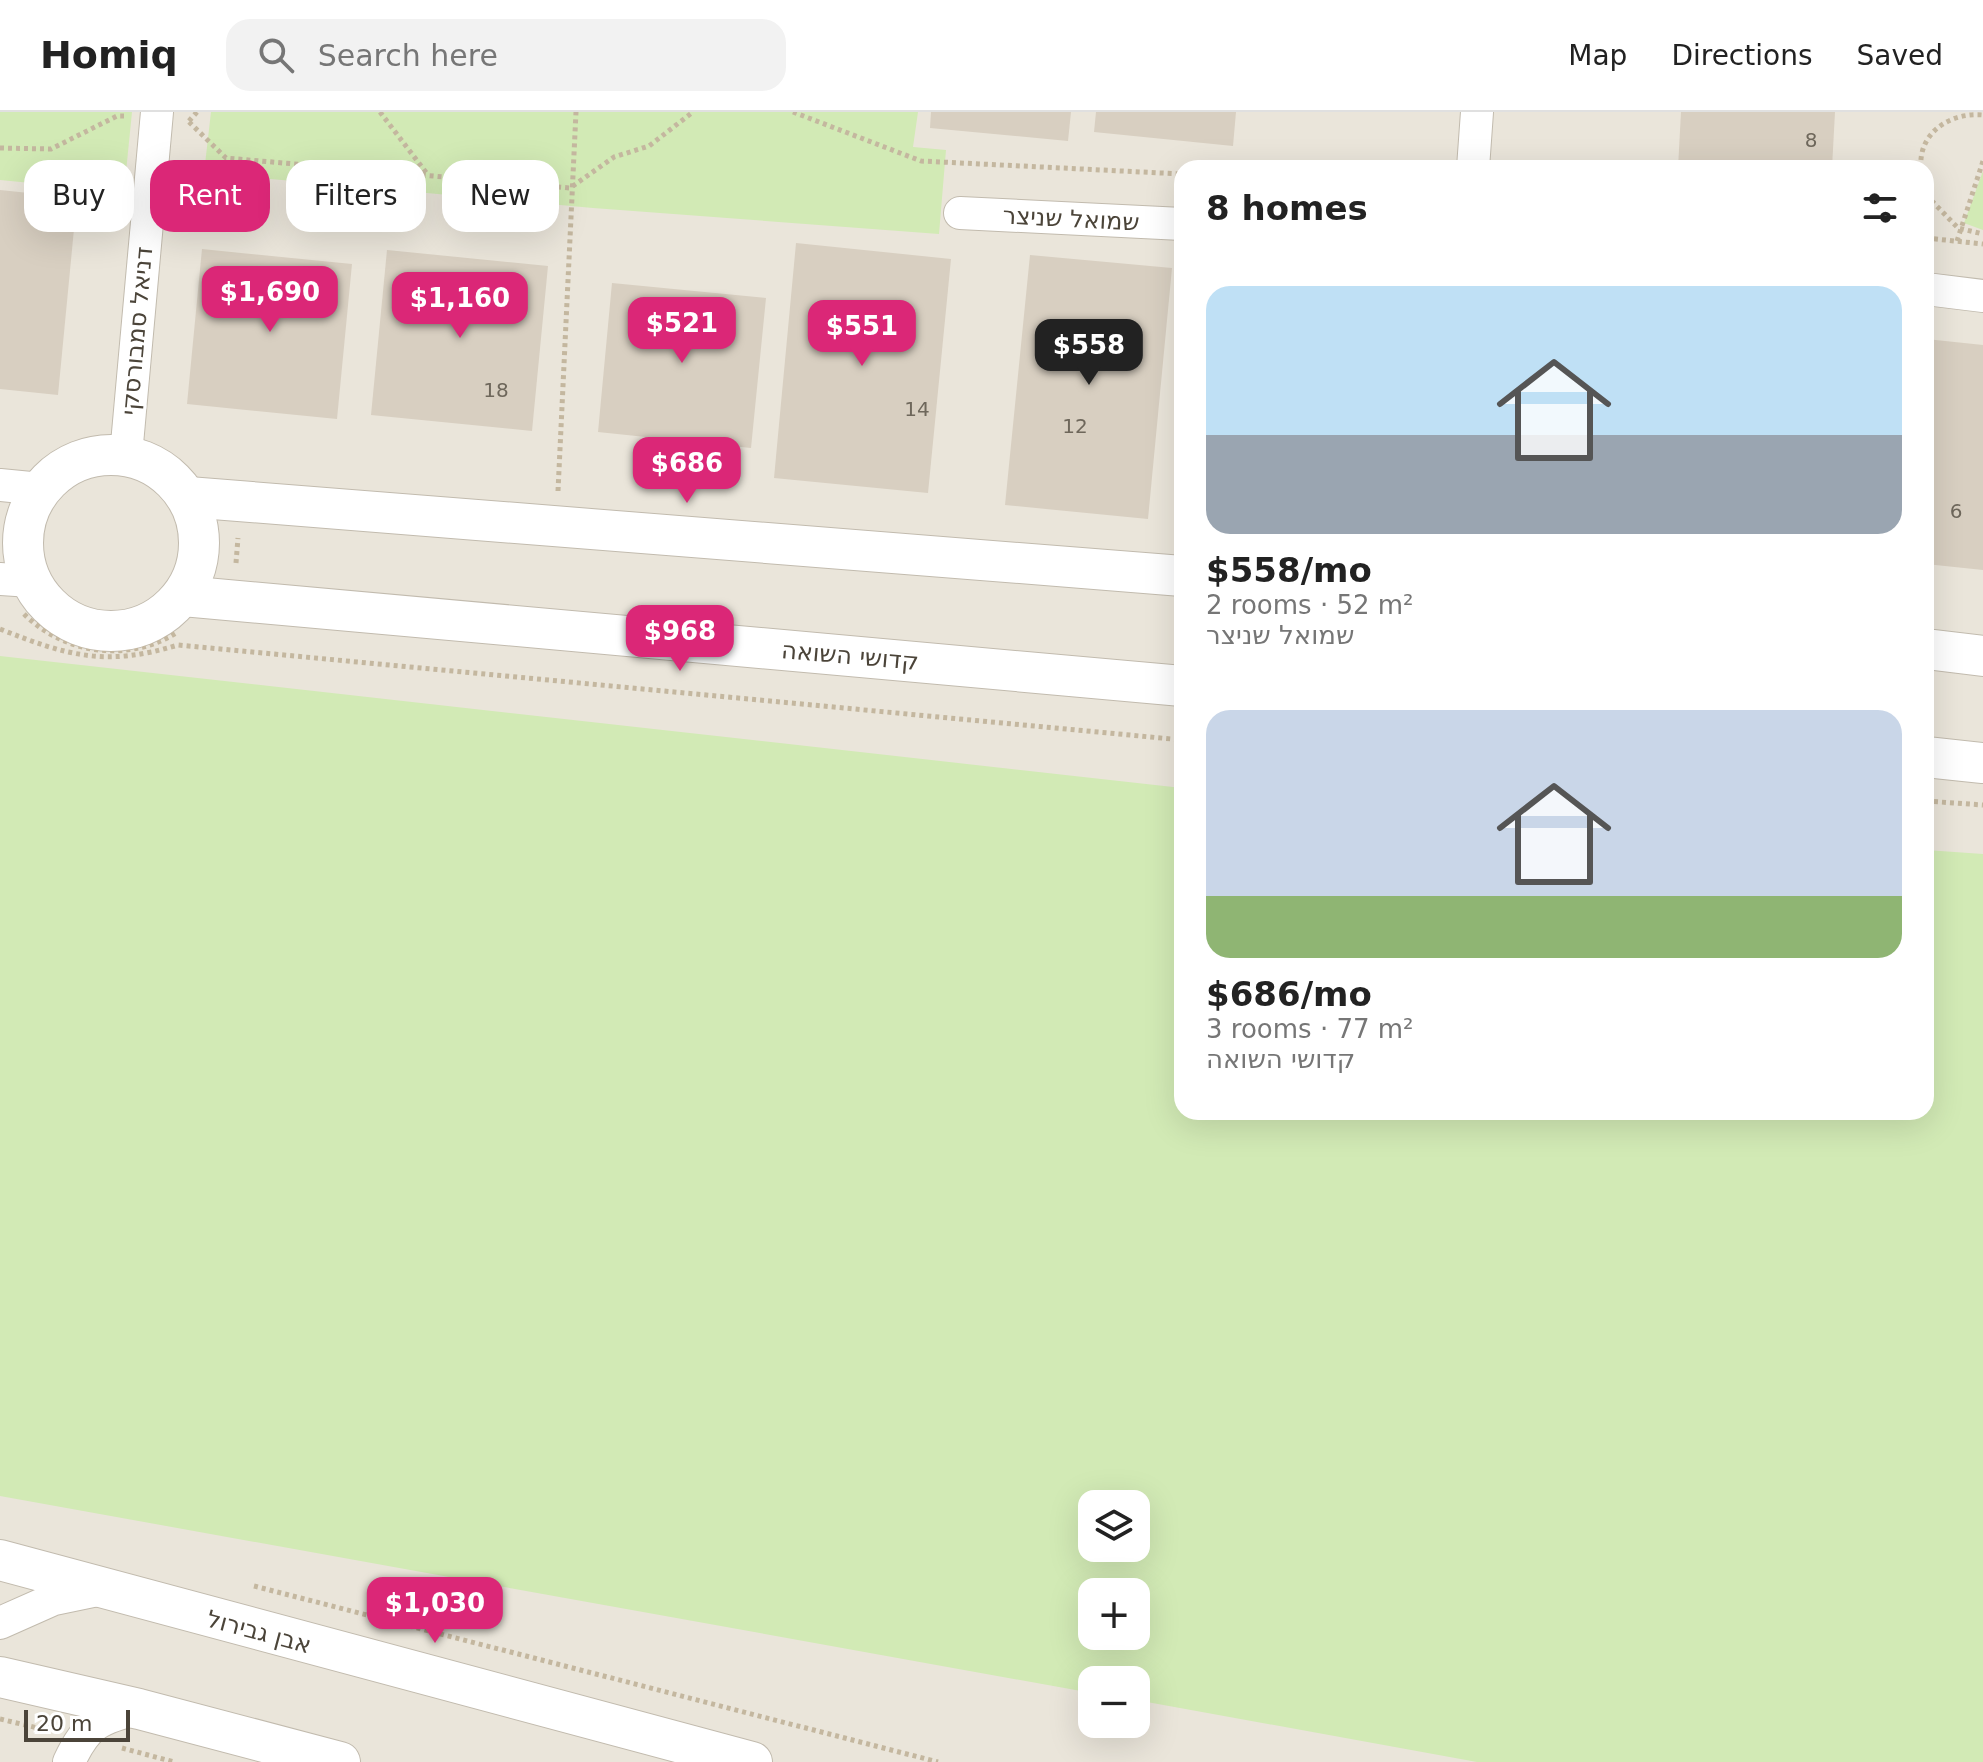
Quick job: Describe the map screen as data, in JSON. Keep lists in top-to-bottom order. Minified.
{"streets":{"street":["שמואל שניצר","דניאל סמבורסקי","קדושי השואה","אבן גבירול"]},"crossings":[["דניאל סמבורסקי","קדושי השואה"]],"house_numbers":["8","18","14","12","6"],"scale_bar":"20 m","page":{"header":"Homiq","search":"Search here","nav":["Map","Directions","Saved"],"chip":["Buy","Rent","Filters","New"],"heading":"8 homes","list":[{"name":"$558/mo","note":"2 rooms · 52 m² · שמואל שניצר"},{"name":"$686/mo","note":"3 rooms · 77 m² · קדושי השואה"}],"price":["$1,690","$1,160","$521","$551","$558","$686","$968","$1,030"],"map_buttons":["+","−"],"scale":"20 m"}}
